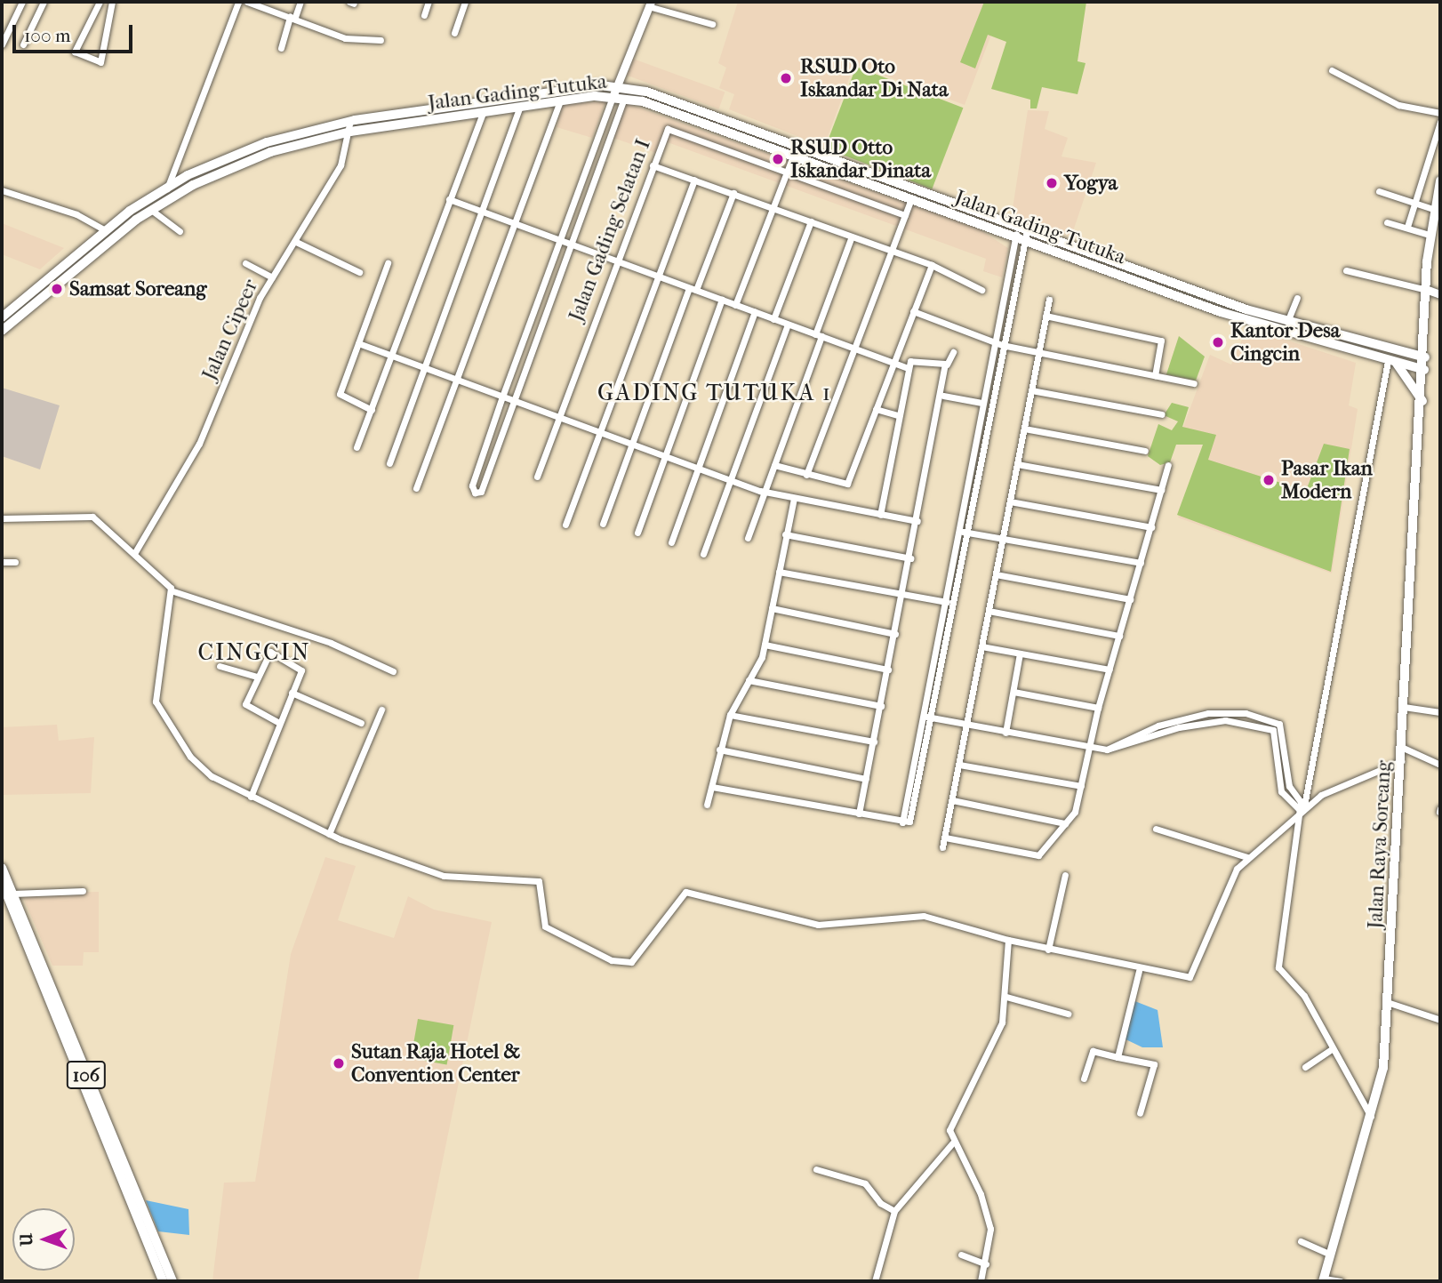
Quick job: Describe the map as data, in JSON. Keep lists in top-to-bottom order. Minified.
{"streets":{"main road":["Jalan Gading Tutuka","Jalan Raya Soreang","106"],"street":["Jalan Gading Selatan I","Jalan Cipeer"]},"crossings":[["Jalan Gading Tutuka","Jalan Cipeer"],["Jalan Gading Tutuka","Jalan Raya Soreang"]],"districts":["GADING TUTUKA 1","CINGCIN"],"places":["RSUD Oto Iskandar Di Nata","RSUD Otto Iskandar Dinata","Yogya","Samsat Soreang","Kantor Desa Cingcin","Pasar Ikan Modern","Sutan Raja Hotel & Convention Center"],"scale_bar":"100 m","north":"left"}
